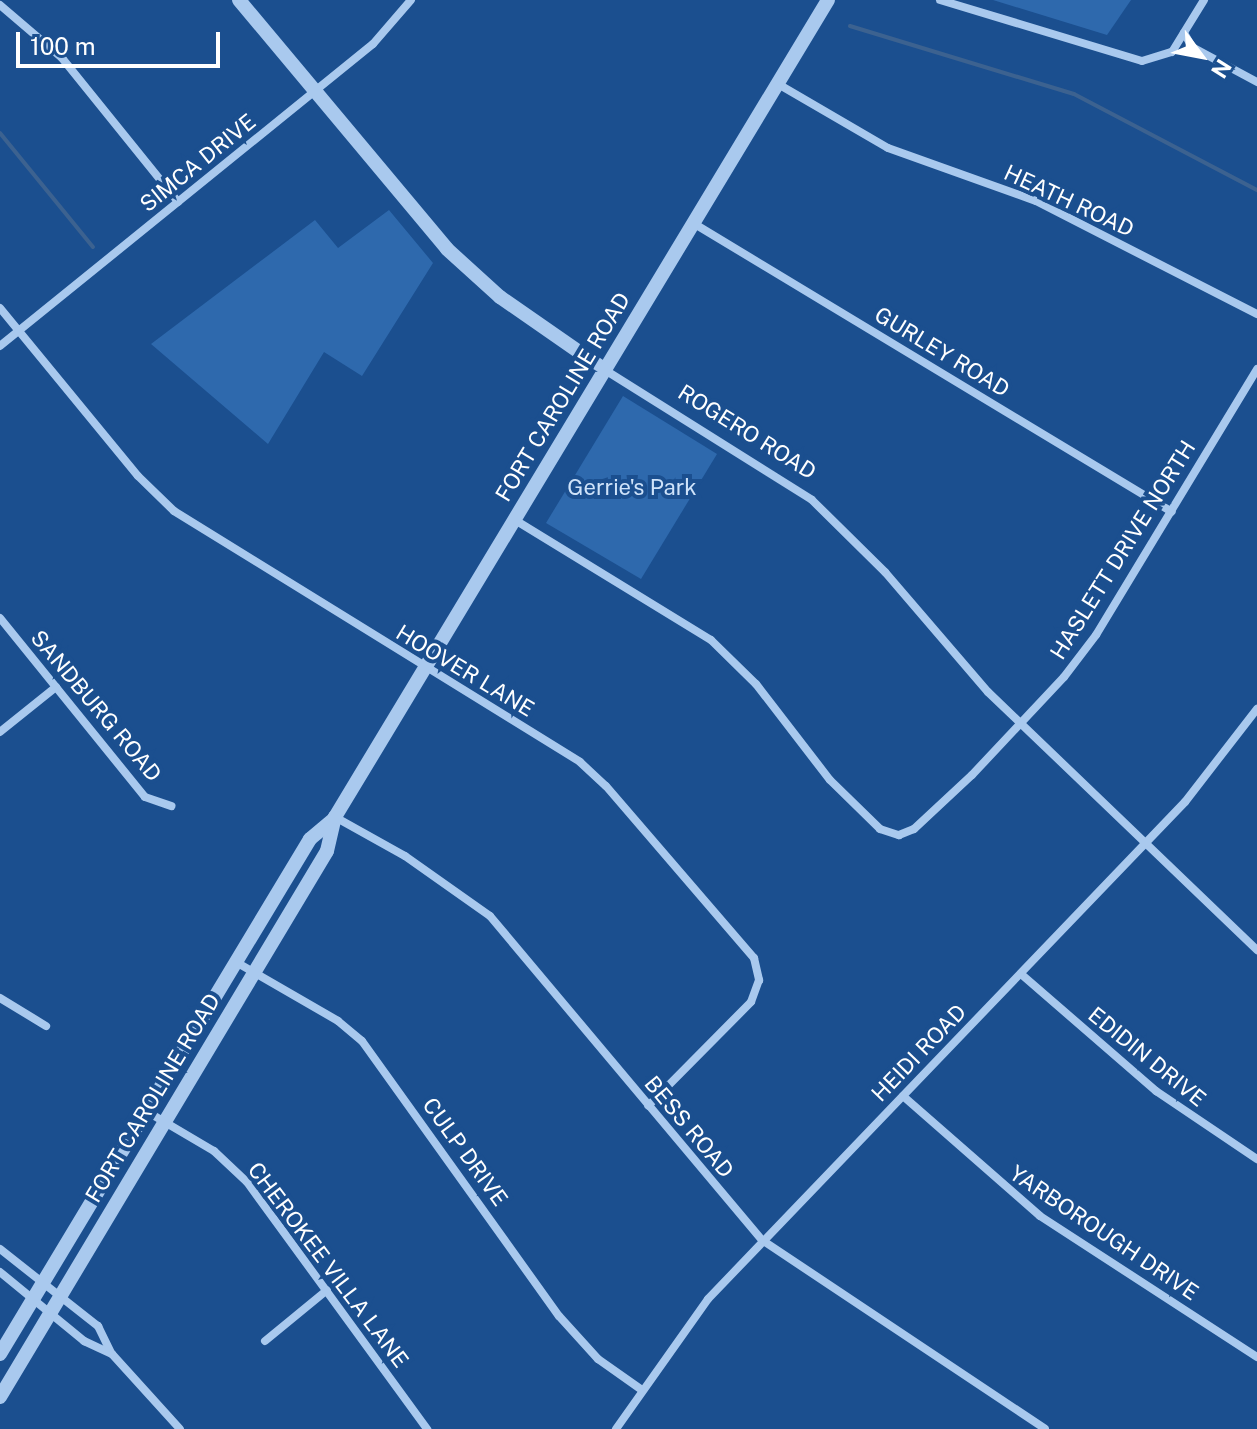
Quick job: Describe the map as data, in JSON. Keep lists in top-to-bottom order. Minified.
{"streets":{"street":["SIMCA DRIVE","HEATH ROAD","GURLEY ROAD","FORT CAROLINE ROAD","ROGERO ROAD","HASLETT DRIVE NORTH","HOOVER LANE","SANDBURG ROAD","HEIDI ROAD","EDIDIN DRIVE","BESS ROAD","CULP DRIVE","YARBOROUGH DRIVE","CHEROKEE VILLA LANE"]},"crossings":[["SIMCA DRIVE","ROGERO ROAD"],["SIMCA DRIVE","HOOVER LANE"],["HEATH ROAD","FORT CAROLINE ROAD"],["GURLEY ROAD","FORT CAROLINE ROAD"],["GURLEY ROAD","HASLETT DRIVE NORTH"],["FORT CAROLINE ROAD","ROGERO ROAD"],["FORT CAROLINE ROAD","HASLETT DRIVE NORTH"],["FORT CAROLINE ROAD","HOOVER LANE"],["FORT CAROLINE ROAD","BESS ROAD"],["FORT CAROLINE ROAD","CULP DRIVE"],["FORT CAROLINE ROAD","CHEROKEE VILLA LANE"],["ROGERO ROAD","HASLETT DRIVE NORTH"],["ROGERO ROAD","HEIDI ROAD"],["HOOVER LANE","BESS ROAD"],["HEIDI ROAD","EDIDIN DRIVE"],["HEIDI ROAD","BESS ROAD"],["HEIDI ROAD","CULP DRIVE"],["HEIDI ROAD","YARBOROUGH DRIVE"]],"parks":["Gerrie's Park"],"scale_bar":"100 m","north":"bottom right"}
